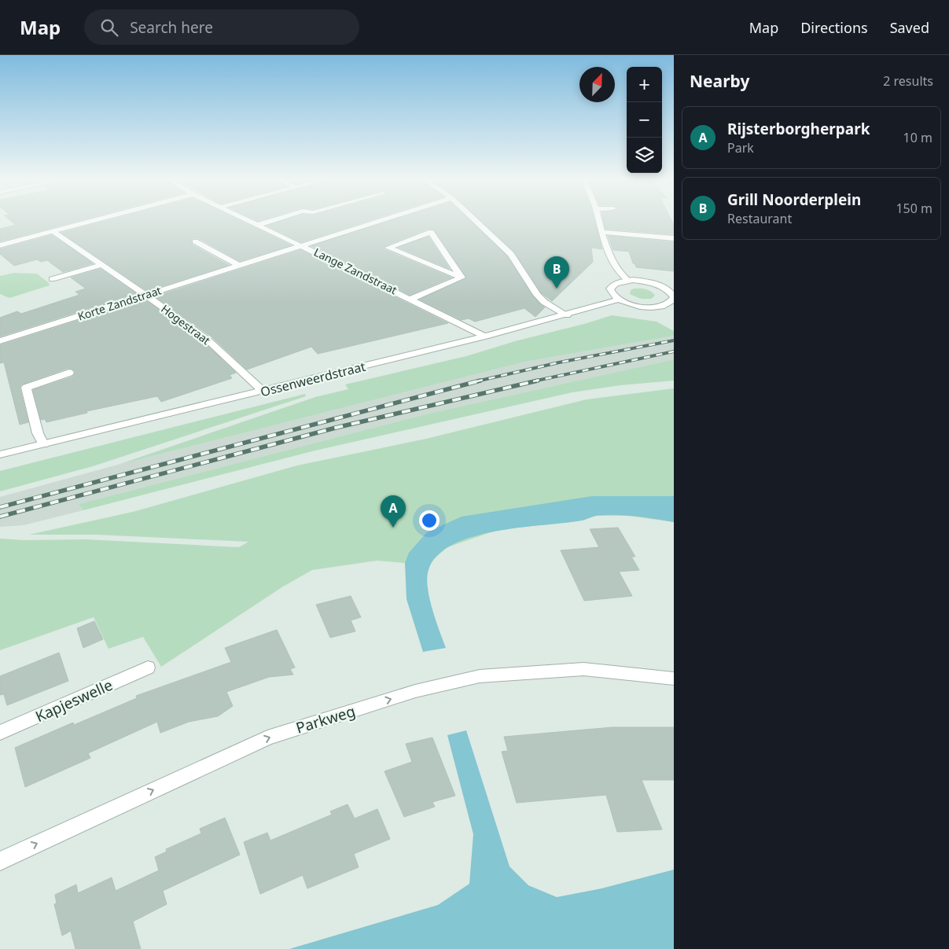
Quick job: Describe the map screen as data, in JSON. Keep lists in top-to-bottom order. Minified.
{"streets":{"street":["Lange Zandstraat","Korte Zandstraat","Hogestraat","Ossenweerdstraat","Kapjeswelle","Parkweg"]},"crossings":[["Lange Zandstraat","Korte Zandstraat"],["Lange Zandstraat","Ossenweerdstraat"],["Korte Zandstraat","Hogestraat"],["Hogestraat","Ossenweerdstraat"]],"one_way":["Parkweg"],"north":"top right","page":{"header":"Map","search":"Search here","nav":["Map","Directions","Saved"],"heading":["Nearby","2 results"],"map_buttons":["+","−"],"list":[{"mark":"A","name":"Rijsterborgherpark","note":"Park","value":"10 m"},{"mark":"B","name":"Grill Noorderplein","note":"Restaurant","value":"150 m"}],"pins":["B","A"]}}
